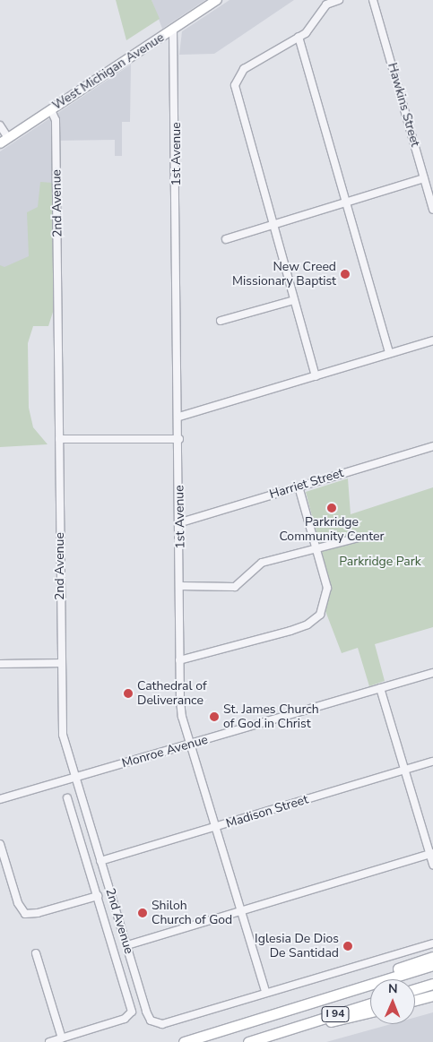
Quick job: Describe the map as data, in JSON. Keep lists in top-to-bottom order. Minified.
{"streets":{"highway":["I 94"],"main road":["West Michigan Avenue"],"street":["Hawkins Street","1st Avenue","2nd Avenue","Harriet Street","Monroe Avenue","Madison Street"]},"crossings":[["West Michigan Avenue","1st Avenue"],["West Michigan Avenue","2nd Avenue"],["1st Avenue","2nd Avenue"],["1st Avenue","Harriet Street"],["1st Avenue","Monroe Avenue"],["1st Avenue","Madison Street"],["2nd Avenue","Monroe Avenue"],["2nd Avenue","Madison Street"]],"parks":["Parkridge Park"],"places":["New Creed Missionary Baptist","Parkridge Community Center","Cathedral of Deliverance","St. James Church of God in Christ","Shiloh Church of God","Iglesia De Dios De Santidad"],"north":"top"}
